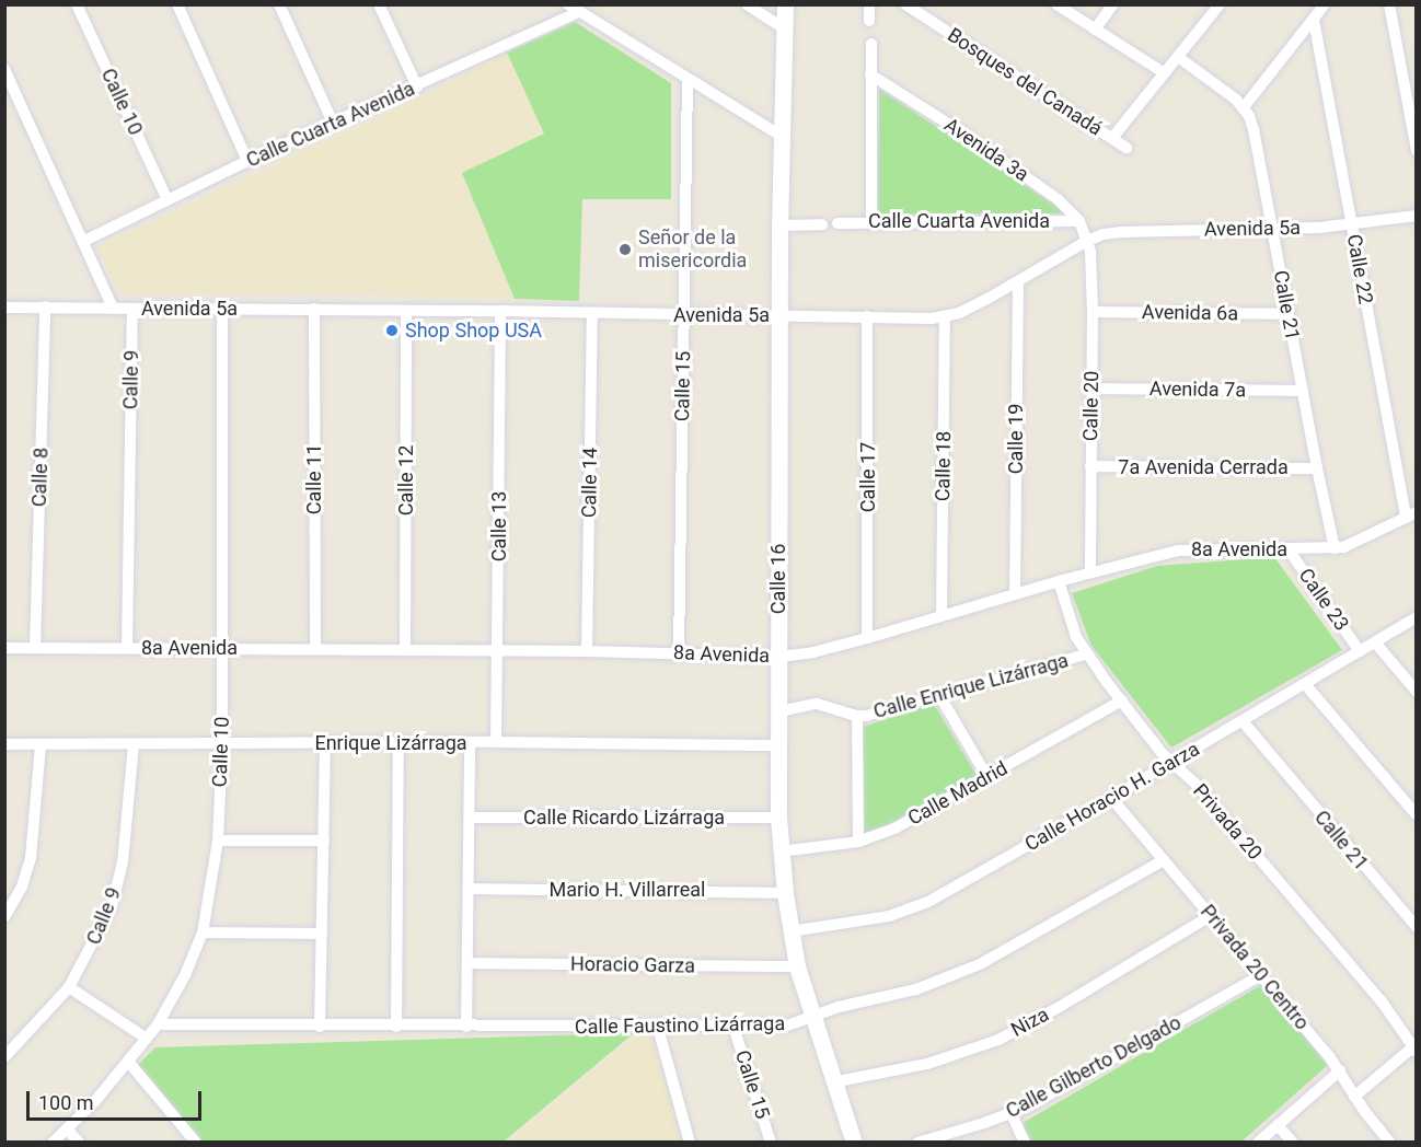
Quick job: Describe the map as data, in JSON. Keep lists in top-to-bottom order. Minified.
{"streets":{"street":["Bosques del Canadá","Calle 10","Calle Cuarta Avenida","Avenida 3a","Avenida 5a","Calle 22","Calle 21","Avenida 6a","Calle 9","Calle 15","Avenida 7a","Calle 20","Calle 19","Calle 18","7a Avenida Cerrada","Calle 8","Calle 17","Calle 11","Calle 12","Calle 14","Calle 13","8a Avenida","Calle 16","Calle 23","Calle Enrique Lizárraga","Enrique Lizárraga","Calle Madrid","Calle Horacio H. Garza","Calle Ricardo Lizárraga","Privada 20","Mario H. Villarreal","Horacio Garza","Privada 20 Centro","Niza","Calle Faustino Lizárraga","Calle Gilberto Delgado"]},"crossings":[["Calle 10","Calle Cuarta Avenida"],["Calle 10","Avenida 5a"],["Calle 10","8a Avenida"],["Calle 10","Enrique Lizárraga"],["Calle 10","Calle Faustino Lizárraga"],["Calle Cuarta Avenida","Avenida 3a"],["Avenida 3a","Avenida 5a"],["Avenida 3a","Calle 20"],["Avenida 5a","Calle 22"],["Avenida 5a","Calle 21"],["Avenida 5a","Calle 9"],["Avenida 5a","Calle 15"],["Avenida 5a","Calle 20"],["Avenida 5a","Calle 19"],["Avenida 5a","Calle 18"],["Avenida 5a","Calle 8"],["Avenida 5a","Calle 17"],["Avenida 5a","Calle 11"],["Avenida 5a","Calle 12"],["Avenida 5a","Calle 14"],["Avenida 5a","Calle 13"],["Avenida 5a","Calle 16"],["Calle 22","8a Avenida"],["Calle 21","Avenida 6a"],["Calle 21","Avenida 7a"],["Calle 21","7a Avenida Cerrada"],["Calle 21","8a Avenida"],["Calle 21","Calle Horacio H. Garza"],["Avenida 6a","Calle 20"],["Calle 9","8a Avenida"],["Calle 9","Enrique Lizárraga"],["Calle 15","8a Avenida"],["Calle 15","Calle Faustino Lizárraga"],["Avenida 7a","Calle 20"],["Calle 20","7a Avenida Cerrada"],["Calle 20","8a Avenida"],["Calle 19","8a Avenida"],["Calle 18","8a Avenida"],["Calle 8","8a Avenida"],["Calle 17","8a Avenida"],["Calle 11","8a Avenida"],["Calle 12","8a Avenida"],["Calle 14","8a Avenida"],["Calle 13","8a Avenida"],["Calle 13","Enrique Lizárraga"],["8a Avenida","Calle 16"],["8a Avenida","Calle 23"],["8a Avenida","Privada 20"],["Calle 16","Calle Enrique Lizárraga"],["Calle 16","Enrique Lizárraga"],["Calle 16","Calle Madrid"],["Calle 16","Calle Horacio H. Garza"],["Calle 16","Calle Ricardo Lizárraga"],["Calle 16","Mario H. Villarreal"],["Calle 16","Horacio Garza"],["Calle 16","Niza"],["Calle 16","Calle Faustino Lizárraga"],["Calle 23","Calle Horacio H. Garza"],["Calle Enrique Lizárraga","Privada 20"],["Calle Madrid","Privada 20"],["Calle Horacio H. Garza","Privada 20"],["Calle Horacio H. Garza","Privada 20 Centro"],["Privada 20 Centro","Niza"],["Privada 20 Centro","Calle Faustino Lizárraga"],["Privada 20 Centro","Calle Gilberto Delgado"]],"places":["Señor de la misericordia","Shop Shop USA"],"scale_bar":"100 m"}
